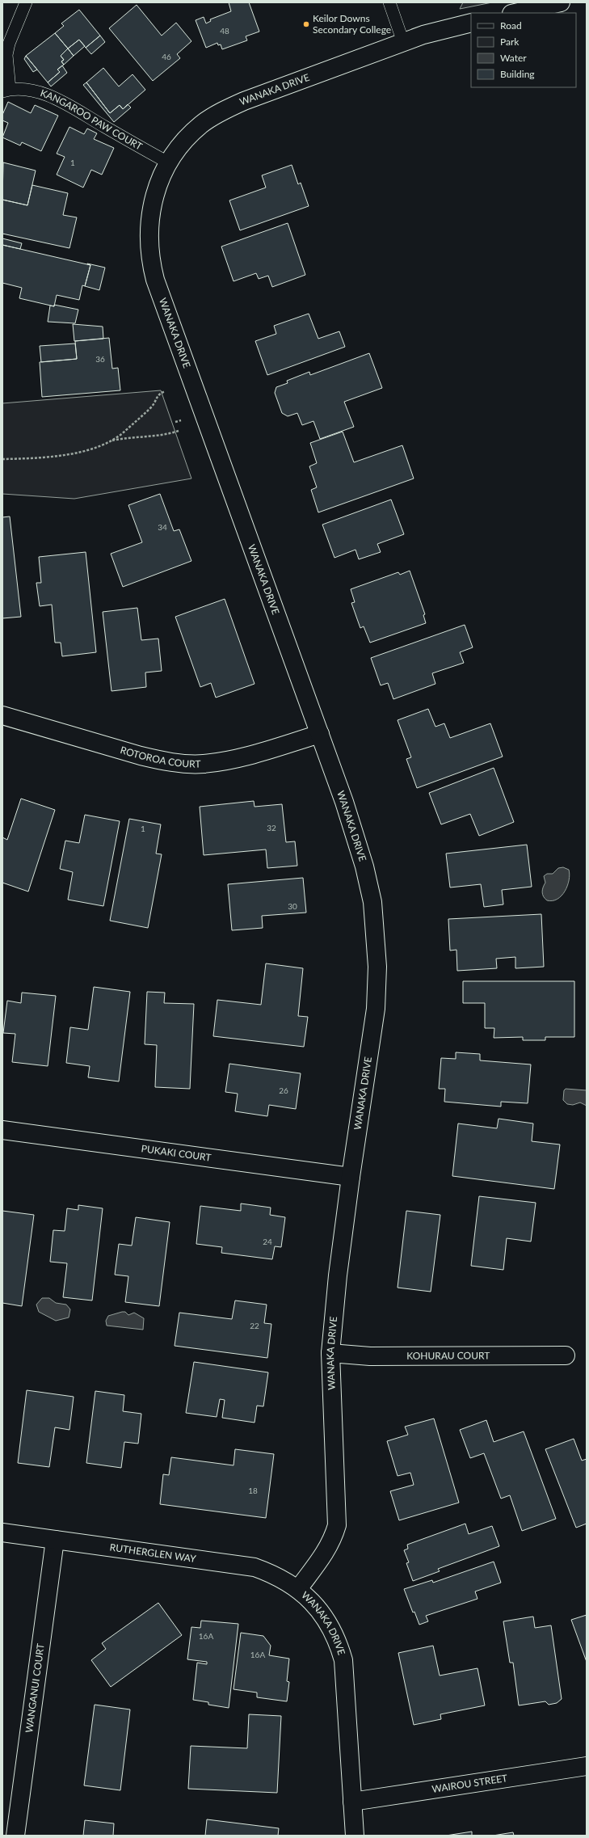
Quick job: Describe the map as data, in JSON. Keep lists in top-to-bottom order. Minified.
{"streets":{"street":["WANAKA DRIVE","ROTOROA COURT","PUKAKI COURT","KOHURAU COURT","RUTHERGLEN WAY","WANGANUI COURT","WAIROU STREET"],"lane":["KANGAROO PAW COURT"]},"crossings":[["WANAKA DRIVE","KANGAROO PAW COURT"],["WANAKA DRIVE","ROTOROA COURT"],["WANAKA DRIVE","PUKAKI COURT"],["WANAKA DRIVE","KOHURAU COURT"],["WANAKA DRIVE","RUTHERGLEN WAY"],["WANAKA DRIVE","WAIROU STREET"],["RUTHERGLEN WAY","WANGANUI COURT"]],"places":["Keilor Downs Secondary College"],"house_numbers":["48","46","1","36","34","32","1","30","26","24","22","18","16A","16A"],"legend":["Road","Park","Water","Building"]}
